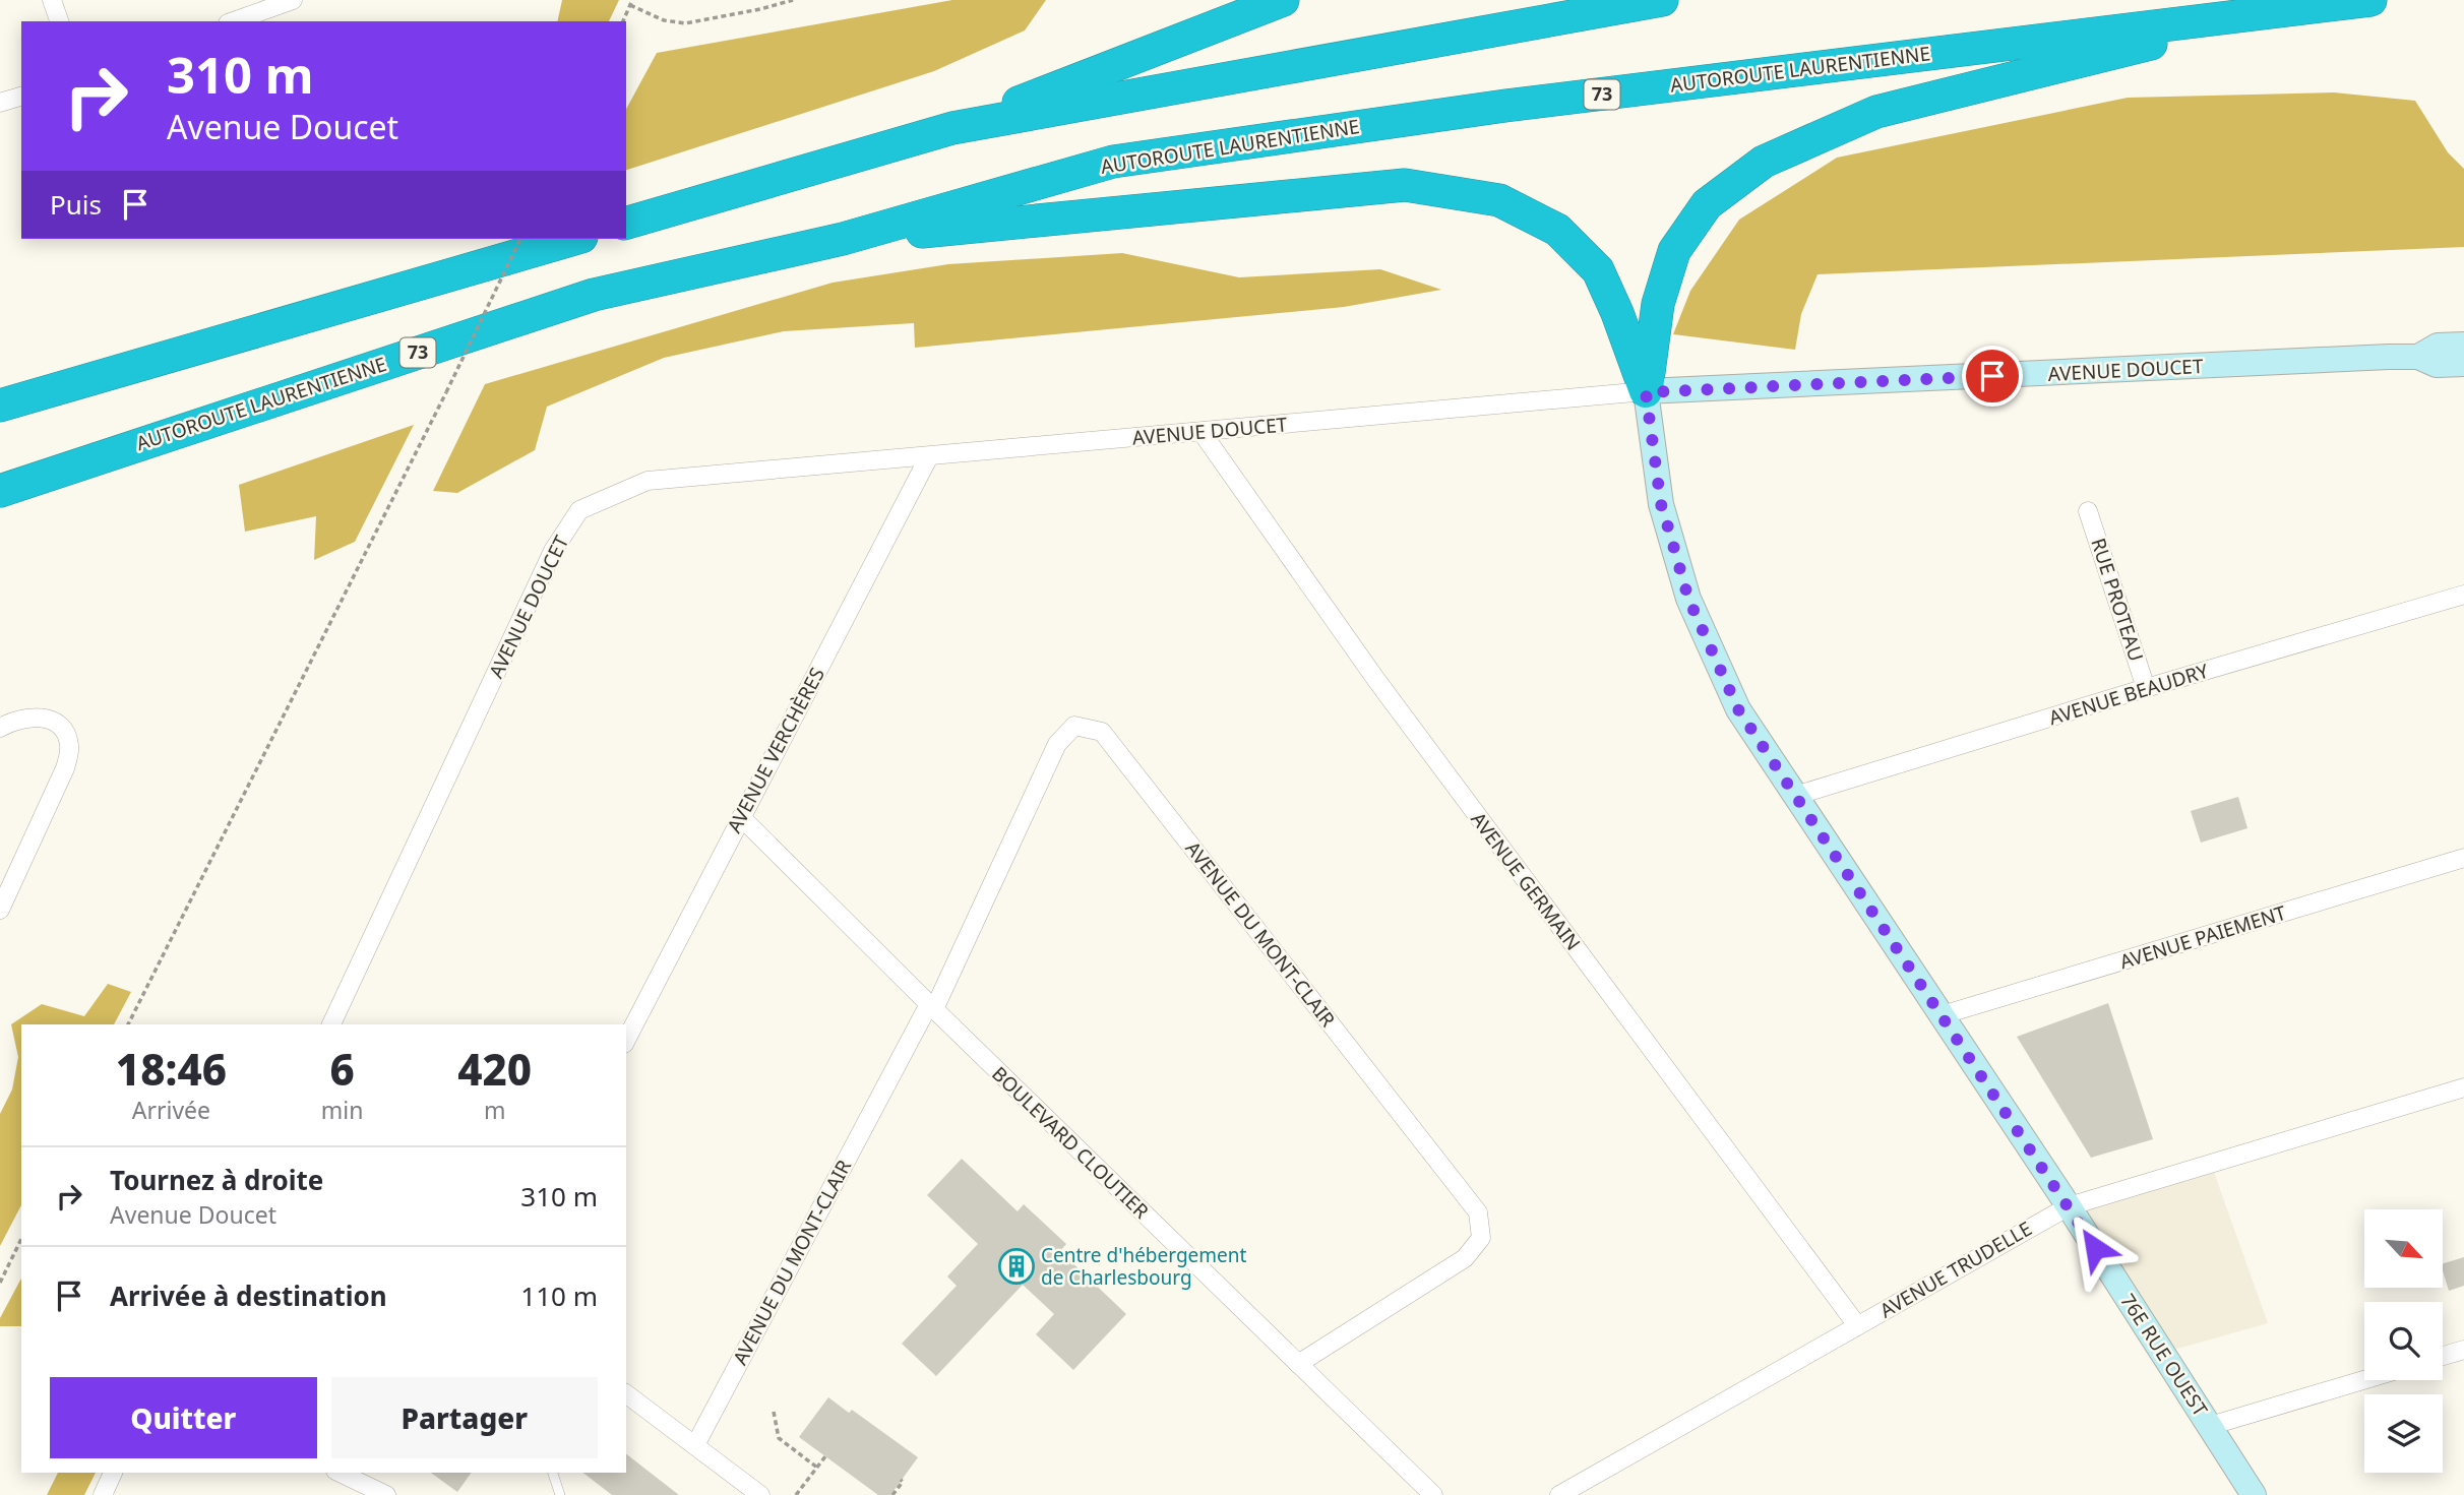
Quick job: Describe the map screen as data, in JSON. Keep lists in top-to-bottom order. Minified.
{"streets":{"highway":["AUTOROUTE LAURENTIENNE","73"],"street":["AVENUE DOUCET","RUE PROTEAU","AVENUE BEAUDRY","AVENUE VERCHÈRES","AVENUE GERMAIN","AVENUE DU MONT-CLAIR","AVENUE PAIEMENT","BOULEVARD CLOUTIER","AVENUE TRUDELLE","76E RUE OUEST"]},"crossings":[["AVENUE DOUCET","AVENUE VERCHÈRES"],["AVENUE DOUCET","AVENUE GERMAIN"],["AVENUE DOUCET","76E RUE OUEST"],["RUE PROTEAU","AVENUE BEAUDRY"],["AVENUE BEAUDRY","76E RUE OUEST"],["AVENUE VERCHÈRES","BOULEVARD CLOUTIER"],["AVENUE GERMAIN","AVENUE TRUDELLE"],["AVENUE DU MONT-CLAIR","BOULEVARD CLOUTIER"],["AVENUE PAIEMENT","76E RUE OUEST"],["AVENUE TRUDELLE","76E RUE OUEST"]],"places":{"building":["Centre d'hébergement de Charlesbourg"]},"north":"bottom right","page":{"turn":["310 m","Avenue Doucet"],"then":"Puis","eta":["18:46","Arrivée","6","min","420","m"],"list":[{"name":"Tournez à droite","note":"Avenue Doucet","value":"310 m"},{"name":"Arrivée à destination","value":"110 m"}],"buttons":["Quitter","Partager"]}}
